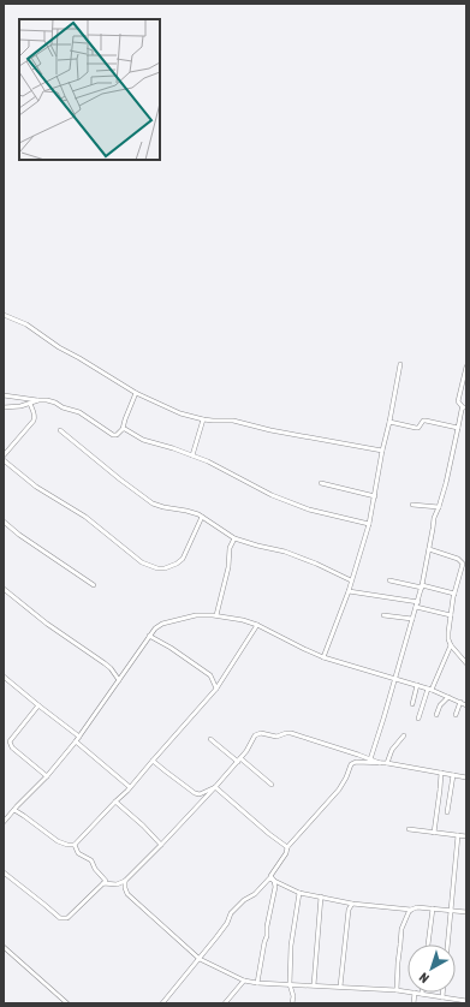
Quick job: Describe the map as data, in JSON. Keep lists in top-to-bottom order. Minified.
{"north":"bottom left"}
